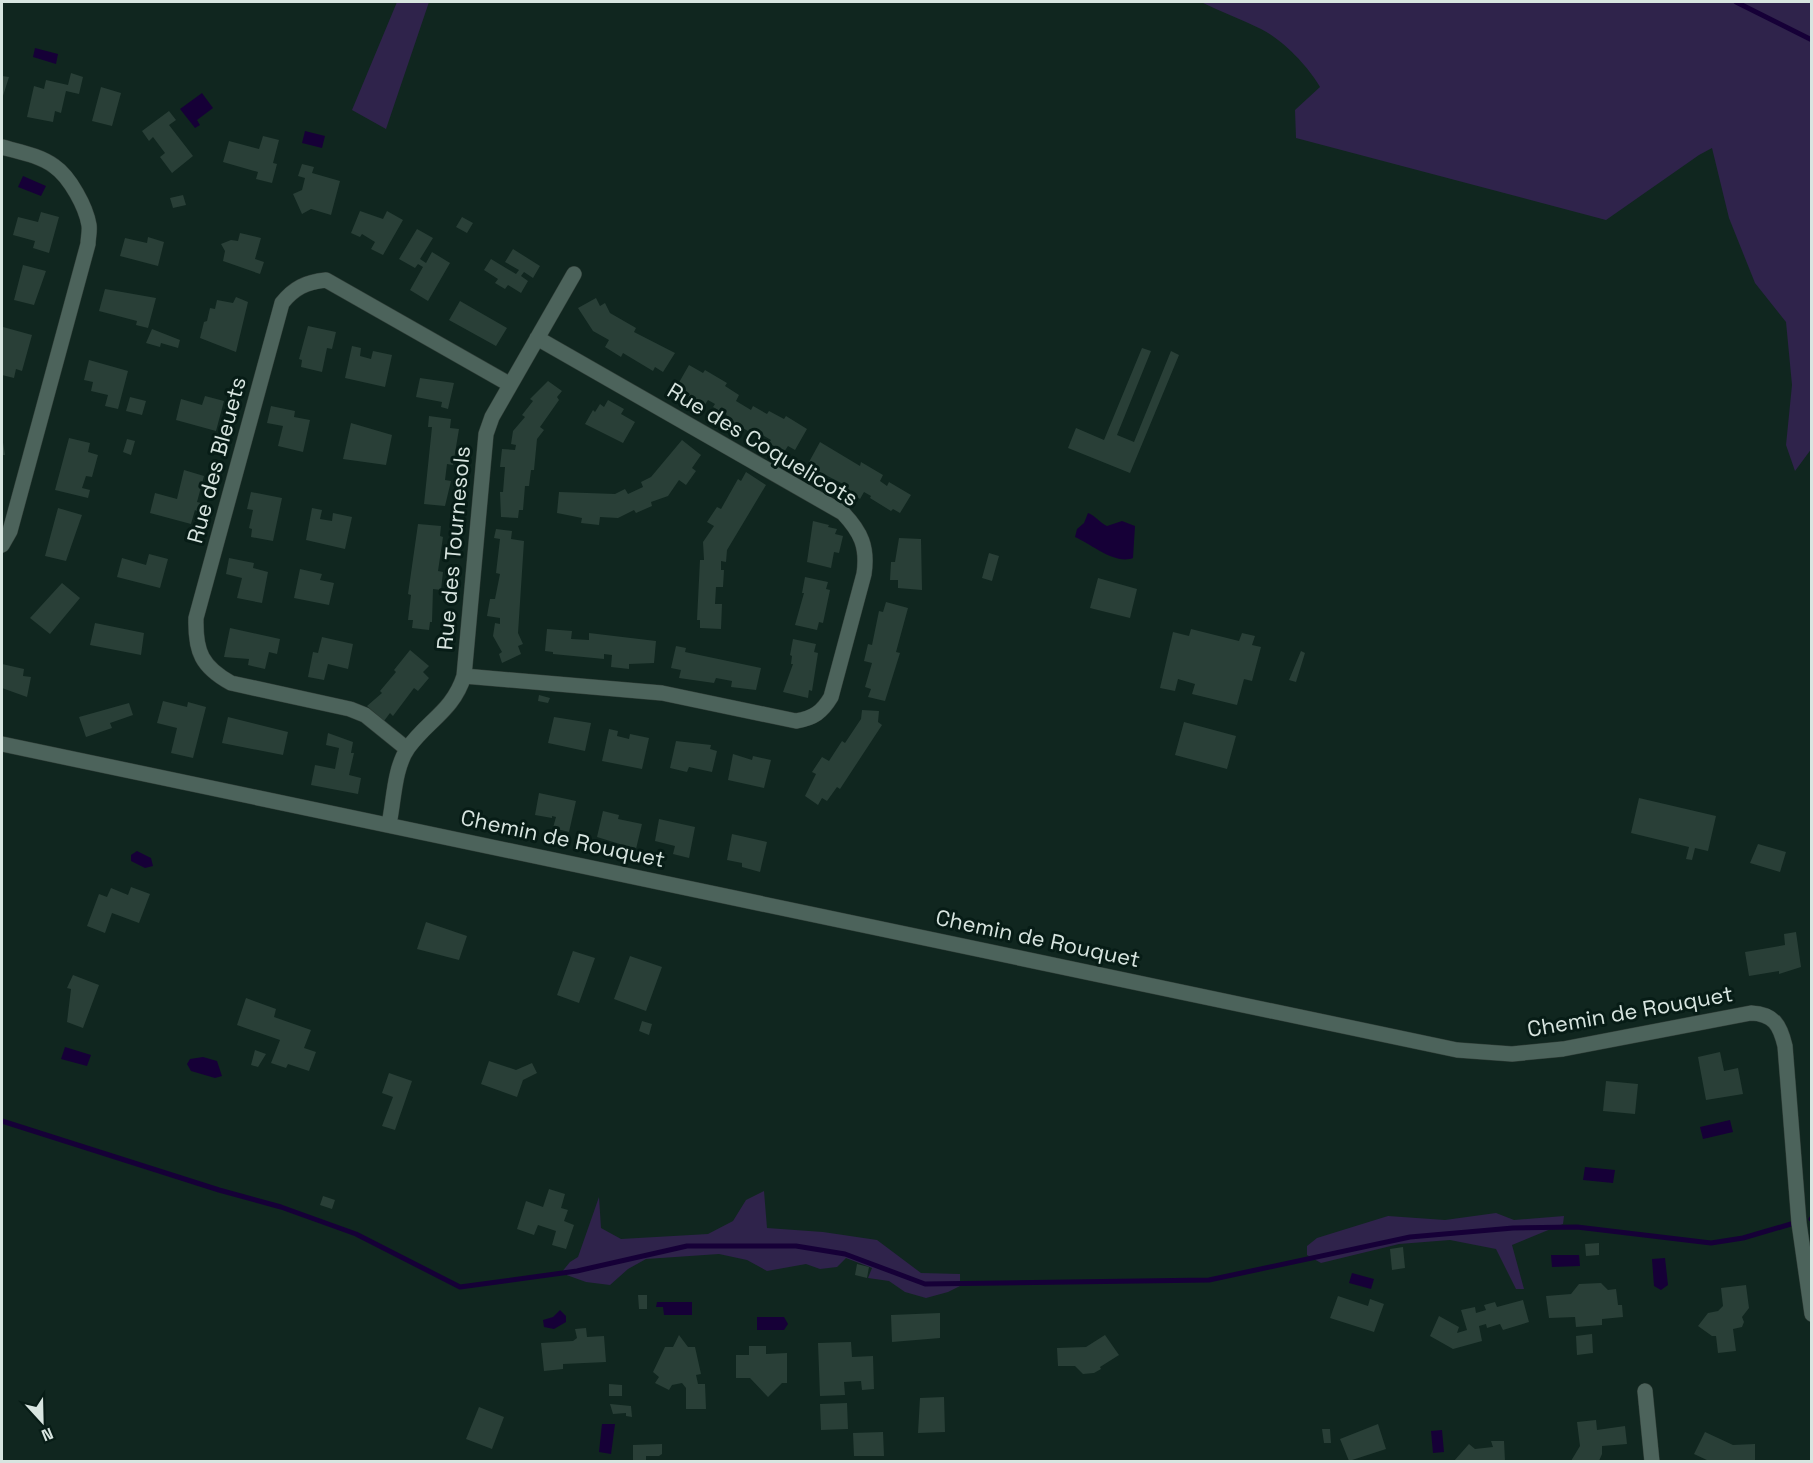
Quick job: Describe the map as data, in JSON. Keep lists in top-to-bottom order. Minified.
{"streets":{"street":["Rue des Coquelicots","Rue des Bleuets","Rue des Tournesols","Chemin de Rouquet"]},"crossings":[["Rue des Coquelicots","Rue des Tournesols"],["Rue des Bleuets","Rue des Tournesols"],["Rue des Tournesols","Chemin de Rouquet"]],"north":"bottom"}
